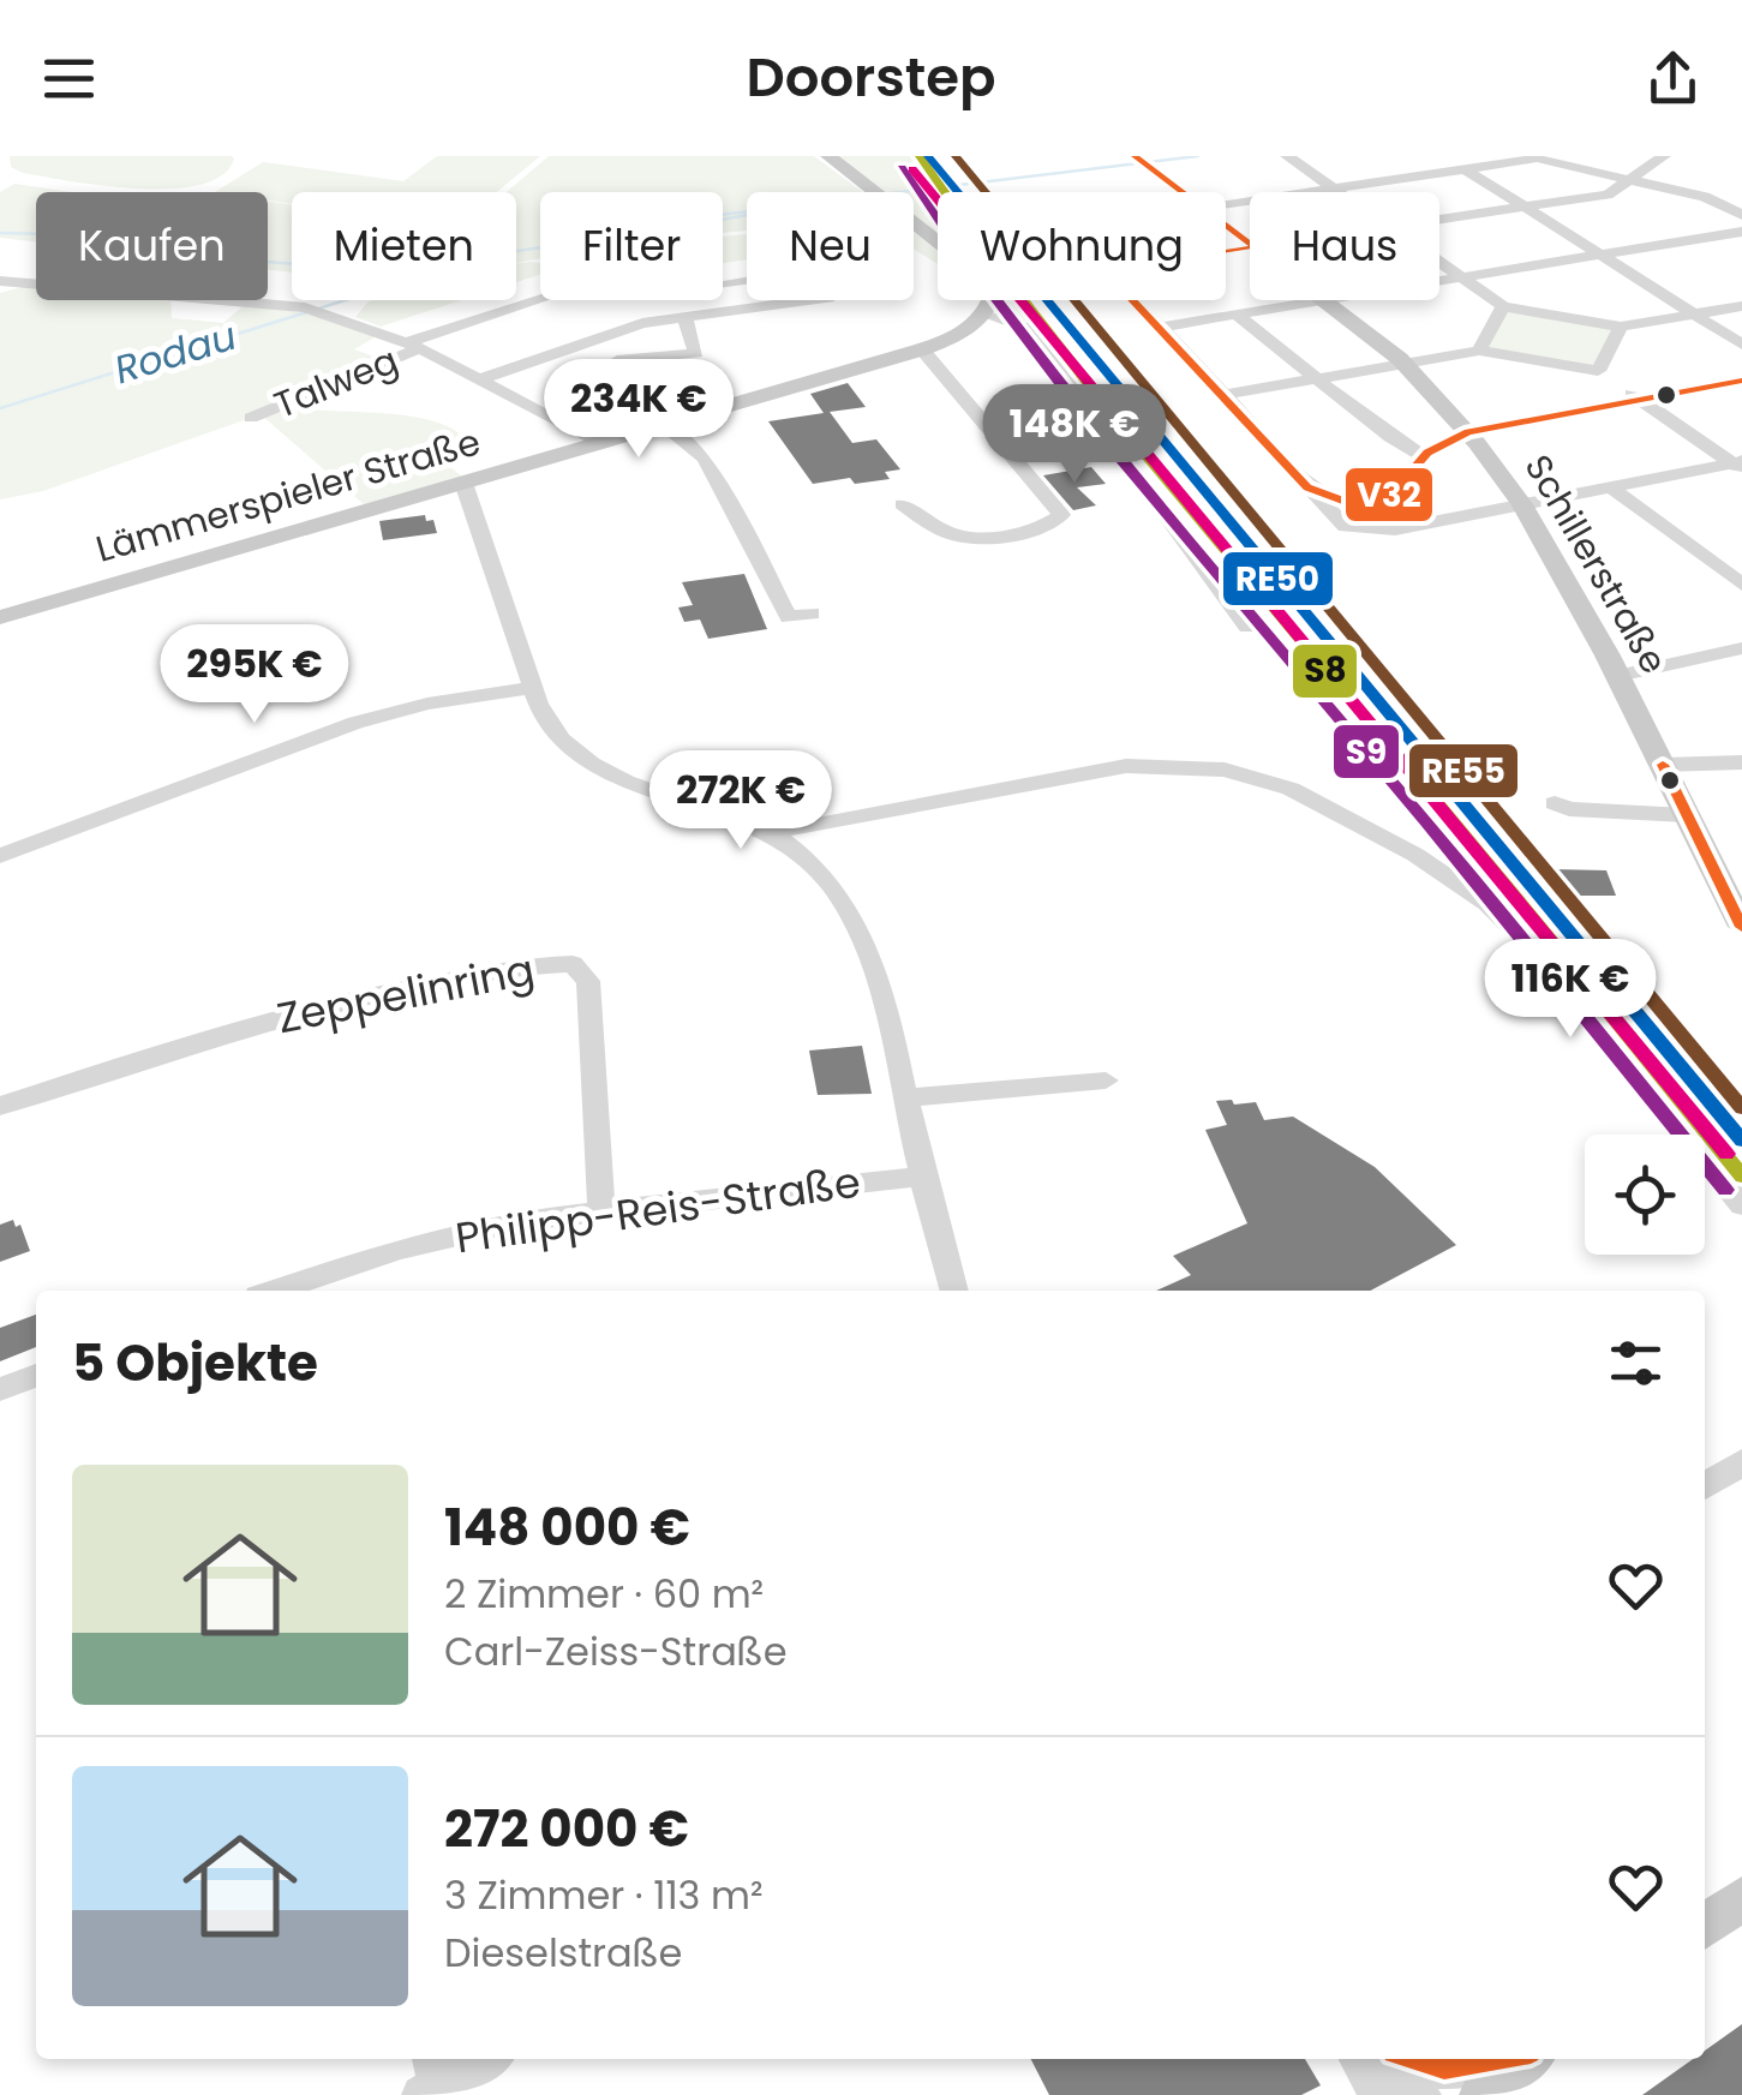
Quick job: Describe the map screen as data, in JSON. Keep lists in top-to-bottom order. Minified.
{"streets":{"main road":["Lämmerspieler Straße","Schillerstraße"],"street":["Talweg","Zeppelinring","Philipp-Reis-Straße"]},"crossings":[["Zeppelinring","Philipp-Reis-Straße"]],"water":["Rodau"],"lines":["transit line S8","transit line RE50","transit line RE55","transit line V32","transit line S9"],"page":{"header":"Doorstep","chip":["Kaufen","Mieten","Filter","Neu","Wohnung","Haus"],"price":["234K €","148K €","295K €","272K €","116K €"],"heading":"5 Objekte","list":[{"name":"148 000 €","note":"2 Zimmer · 60 m² · Carl-Zeiss-Straße"},{"name":"272 000 €","note":"3 Zimmer · 113 m² · Dieselstraße"}]}}
